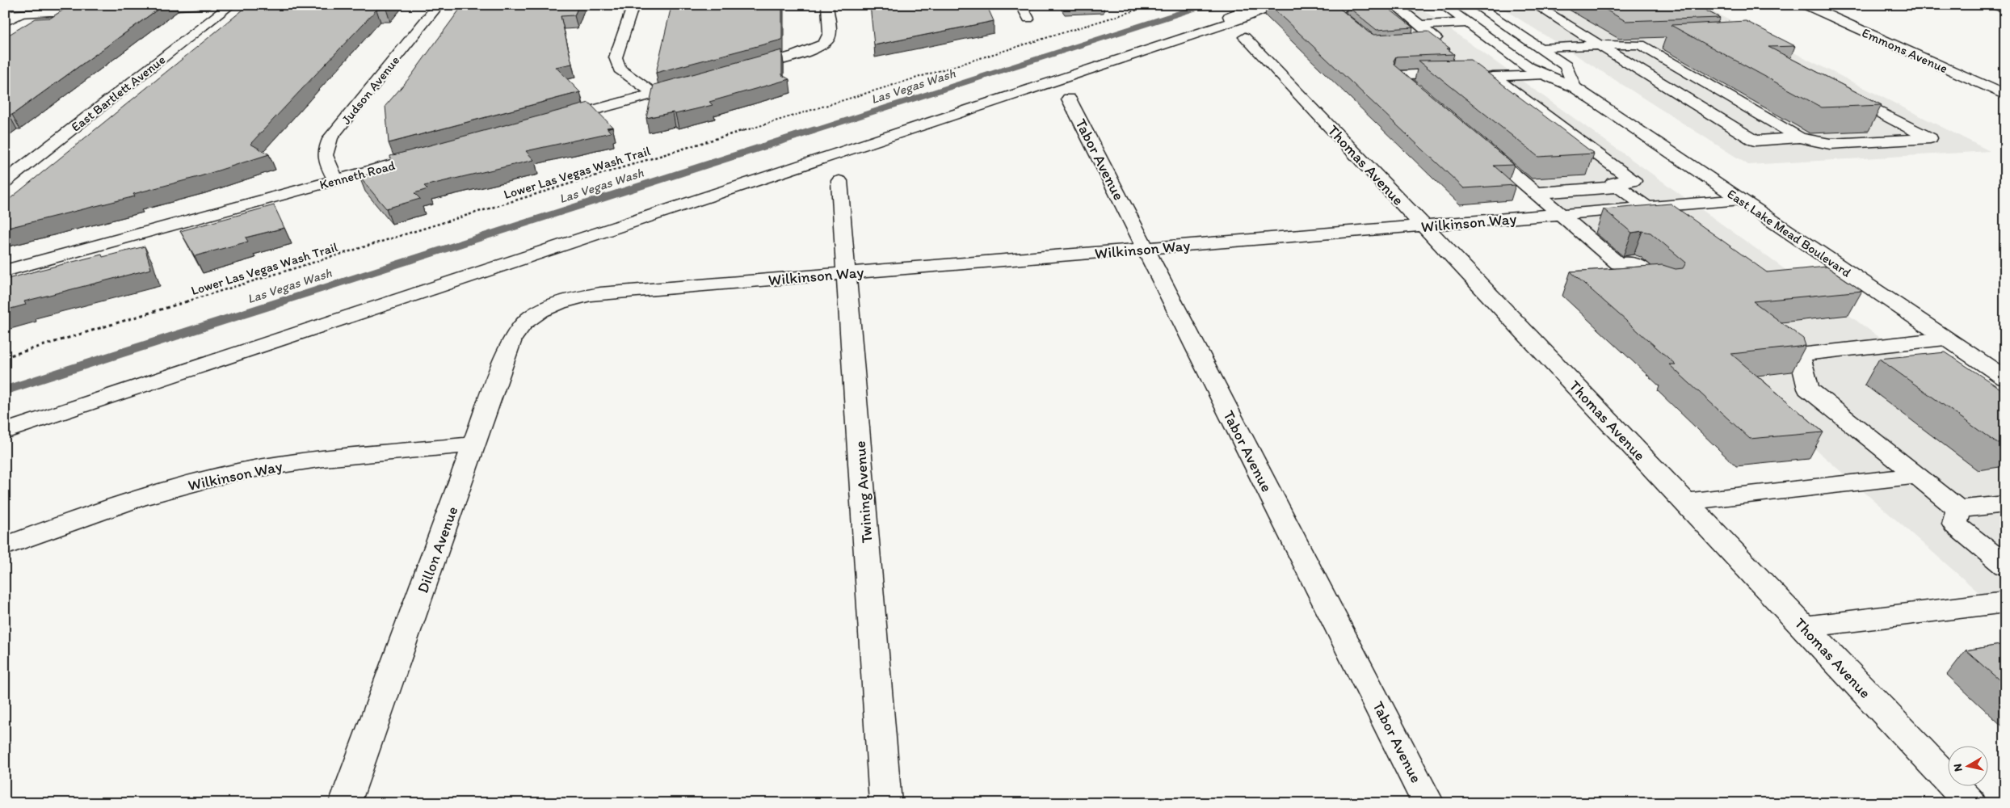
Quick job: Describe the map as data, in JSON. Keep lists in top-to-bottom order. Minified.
{"streets":{"street":["Emmons Avenue","Judson Avenue","East Bartlett Avenue","Tabor Avenue","Thomas Avenue","Kenneth Road","Wilkinson Way","East Lake Mead Boulevard","Twining Avenue","Dillon Avenue"],"path":["Lower Las Vegas Wash Trail"]},"crossings":[["Judson Avenue","Kenneth Road"],["Tabor Avenue","Wilkinson Way"],["Thomas Avenue","Wilkinson Way"],["Wilkinson Way","East Lake Mead Boulevard"],["Wilkinson Way","Twining Avenue"],["Wilkinson Way","Dillon Avenue"]],"water":["Las Vegas Wash"],"north":"left"}
